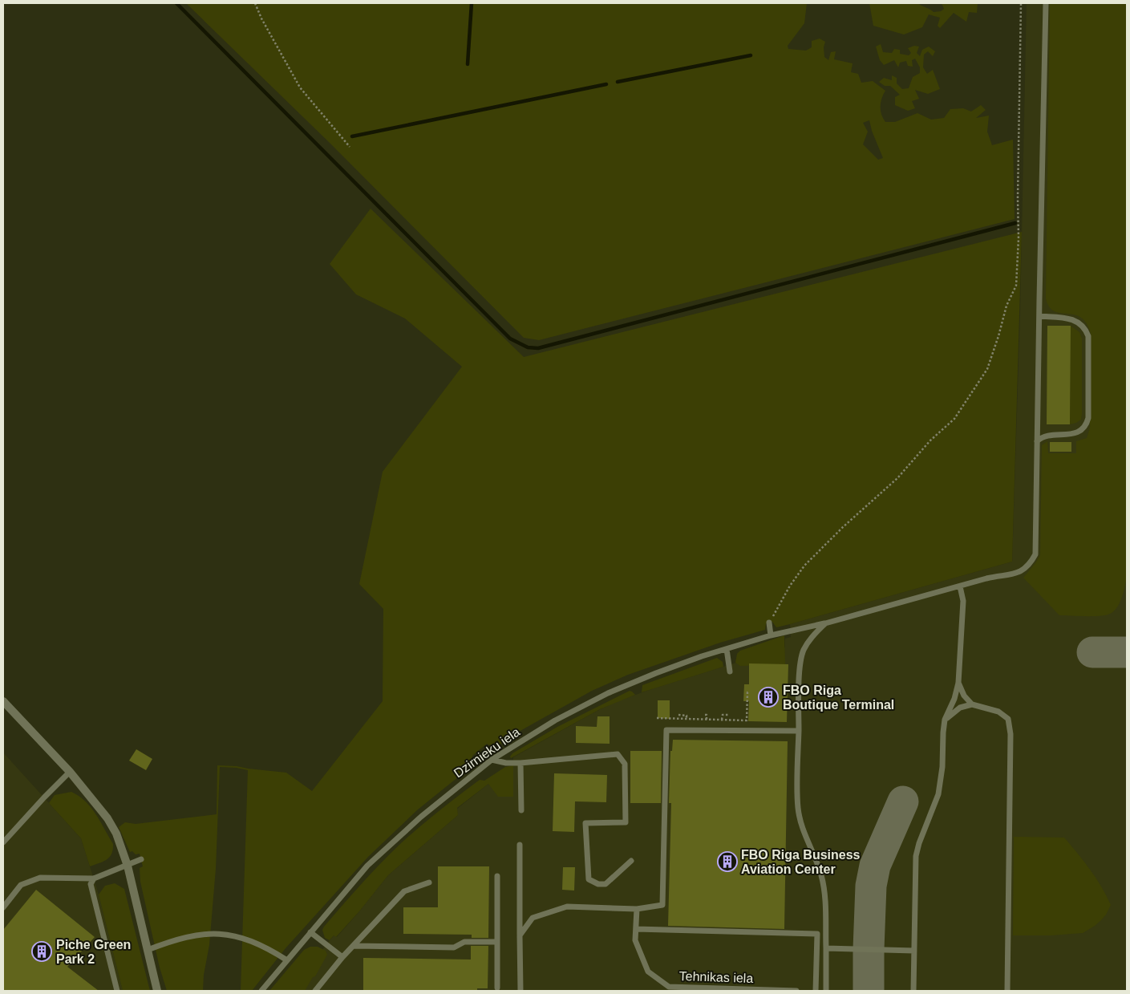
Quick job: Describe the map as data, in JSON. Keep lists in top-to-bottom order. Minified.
{"streets":{"lane":["Dzirnieku iela","Tehnikas iela"]},"places":{"building":["FBO Riga Boutique Terminal","FBO Riga Business Aviation Center","Piche Green Park 2"]}}
